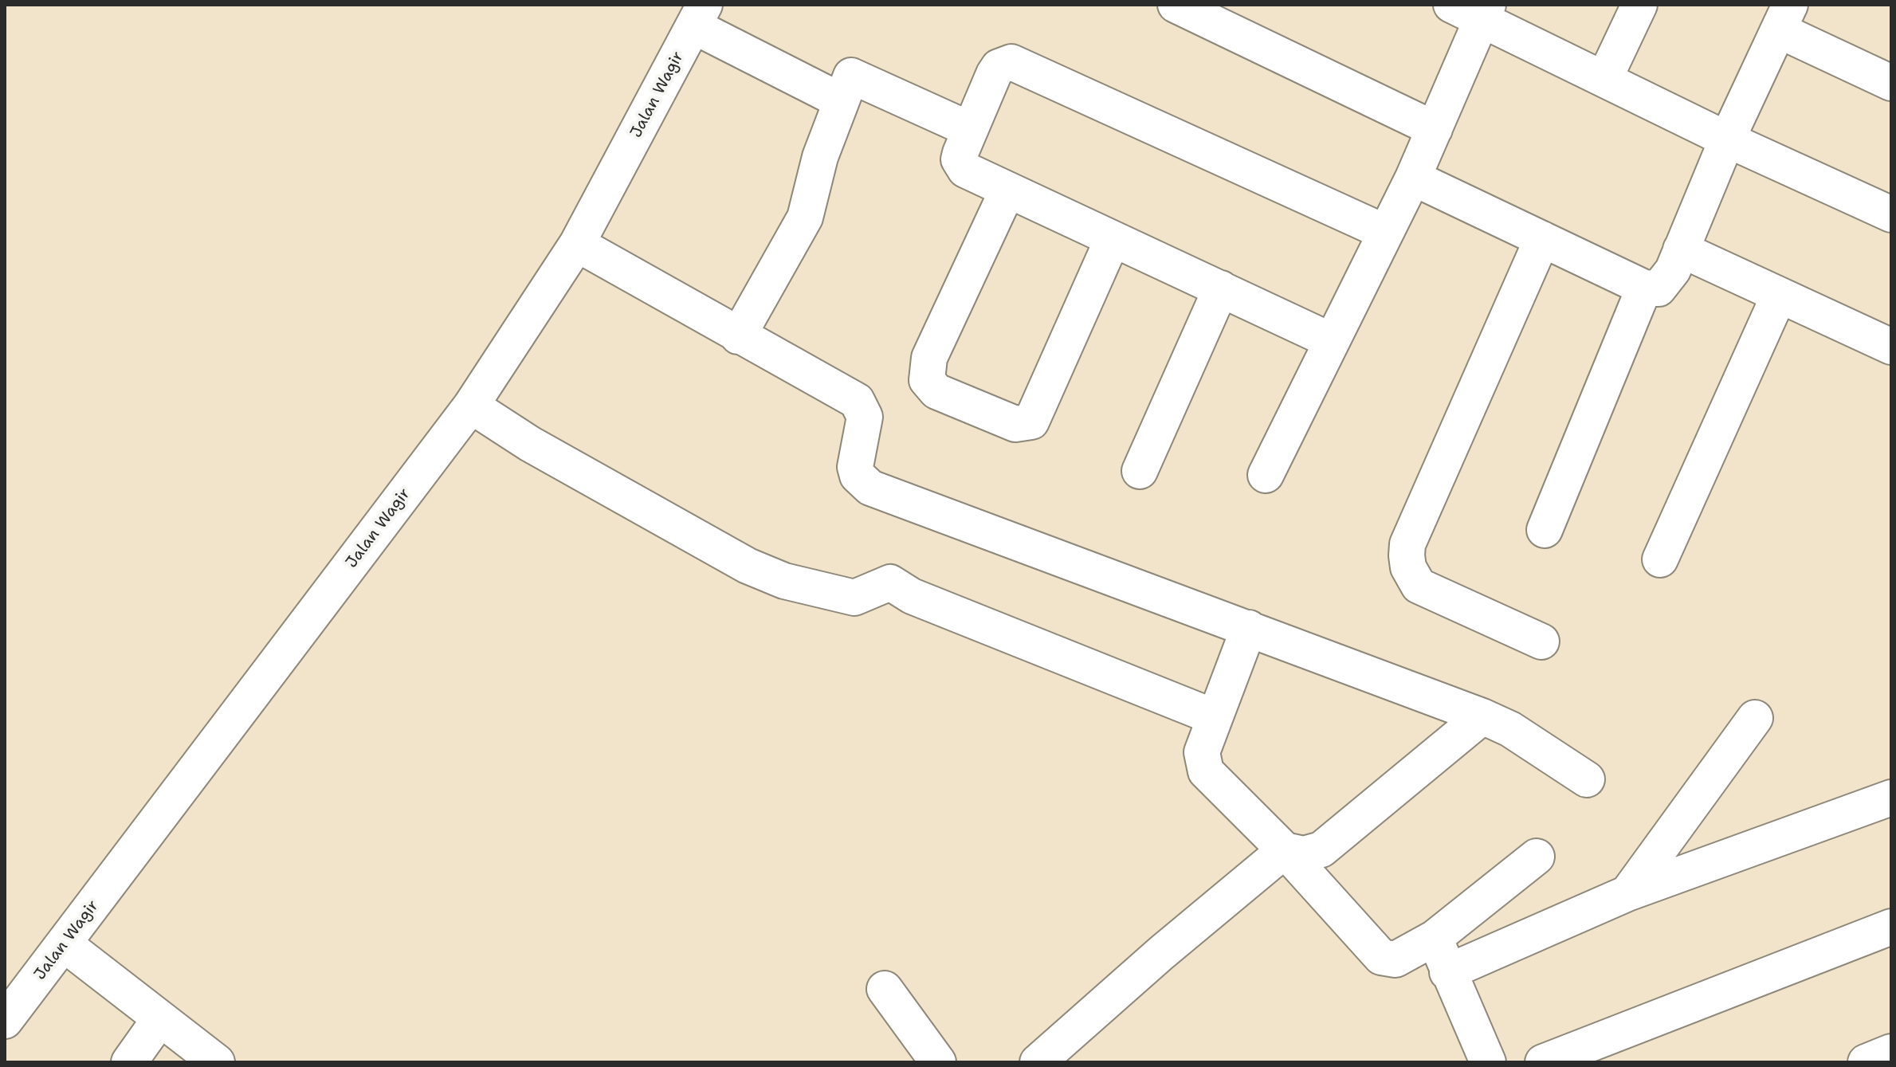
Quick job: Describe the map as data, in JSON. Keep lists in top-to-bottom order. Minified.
{"streets":{"street":["Jalan Wagir"]}}
